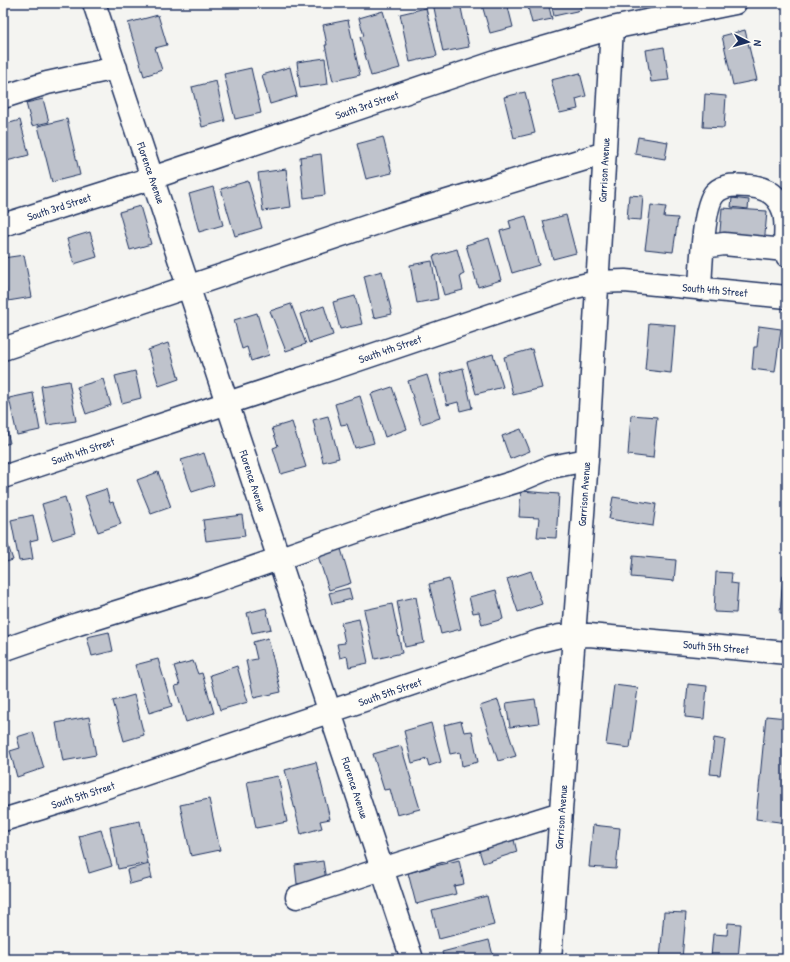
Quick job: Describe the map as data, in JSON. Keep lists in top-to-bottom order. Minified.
{"streets":{"street":["South 3rd Street","Garrison Avenue","Florence Avenue","South 4th Street","South 5th Street"]},"crossings":[["South 3rd Street","Garrison Avenue"],["South 3rd Street","Florence Avenue"],["Garrison Avenue","South 4th Street"],["Garrison Avenue","South 5th Street"],["Florence Avenue","South 4th Street"],["Florence Avenue","South 5th Street"]],"north":"right"}
